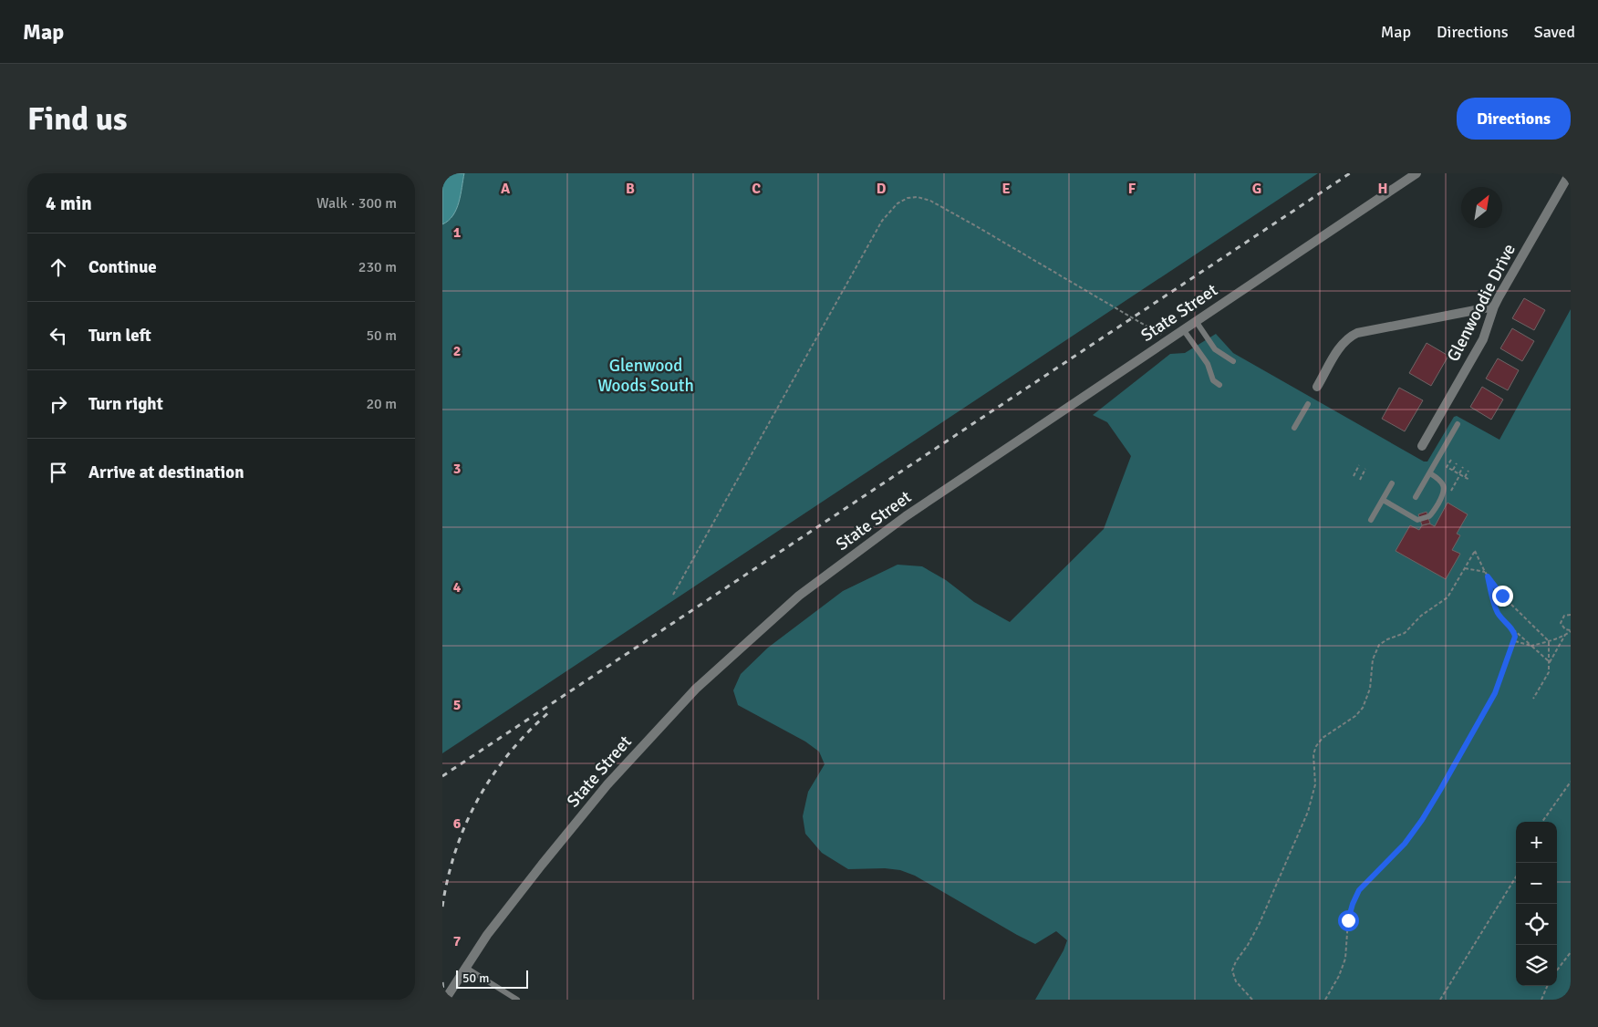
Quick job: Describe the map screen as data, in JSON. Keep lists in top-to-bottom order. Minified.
{"streets":{"street":["Glenwoodie Drive","State Street"]},"parks":["Glenwood Woods South"],"scale_bar":"50 m","north":"top right","page":{"header":"Map","nav":["Map","Directions","Saved"],"buttons":"Directions","title":"Find us","heading":["4 min","Walk · 300 m"],"list":[["Continue","230 m"],["Turn left","50 m"],["Turn right","20 m"],"Arrive at destination"],"map_buttons":["+","−"],"scale":"50 m"},"grid":{"columns":["A","B","C","D","E","F","G","H"],"rows":["1","2","3","4","5","6","7"]}}
